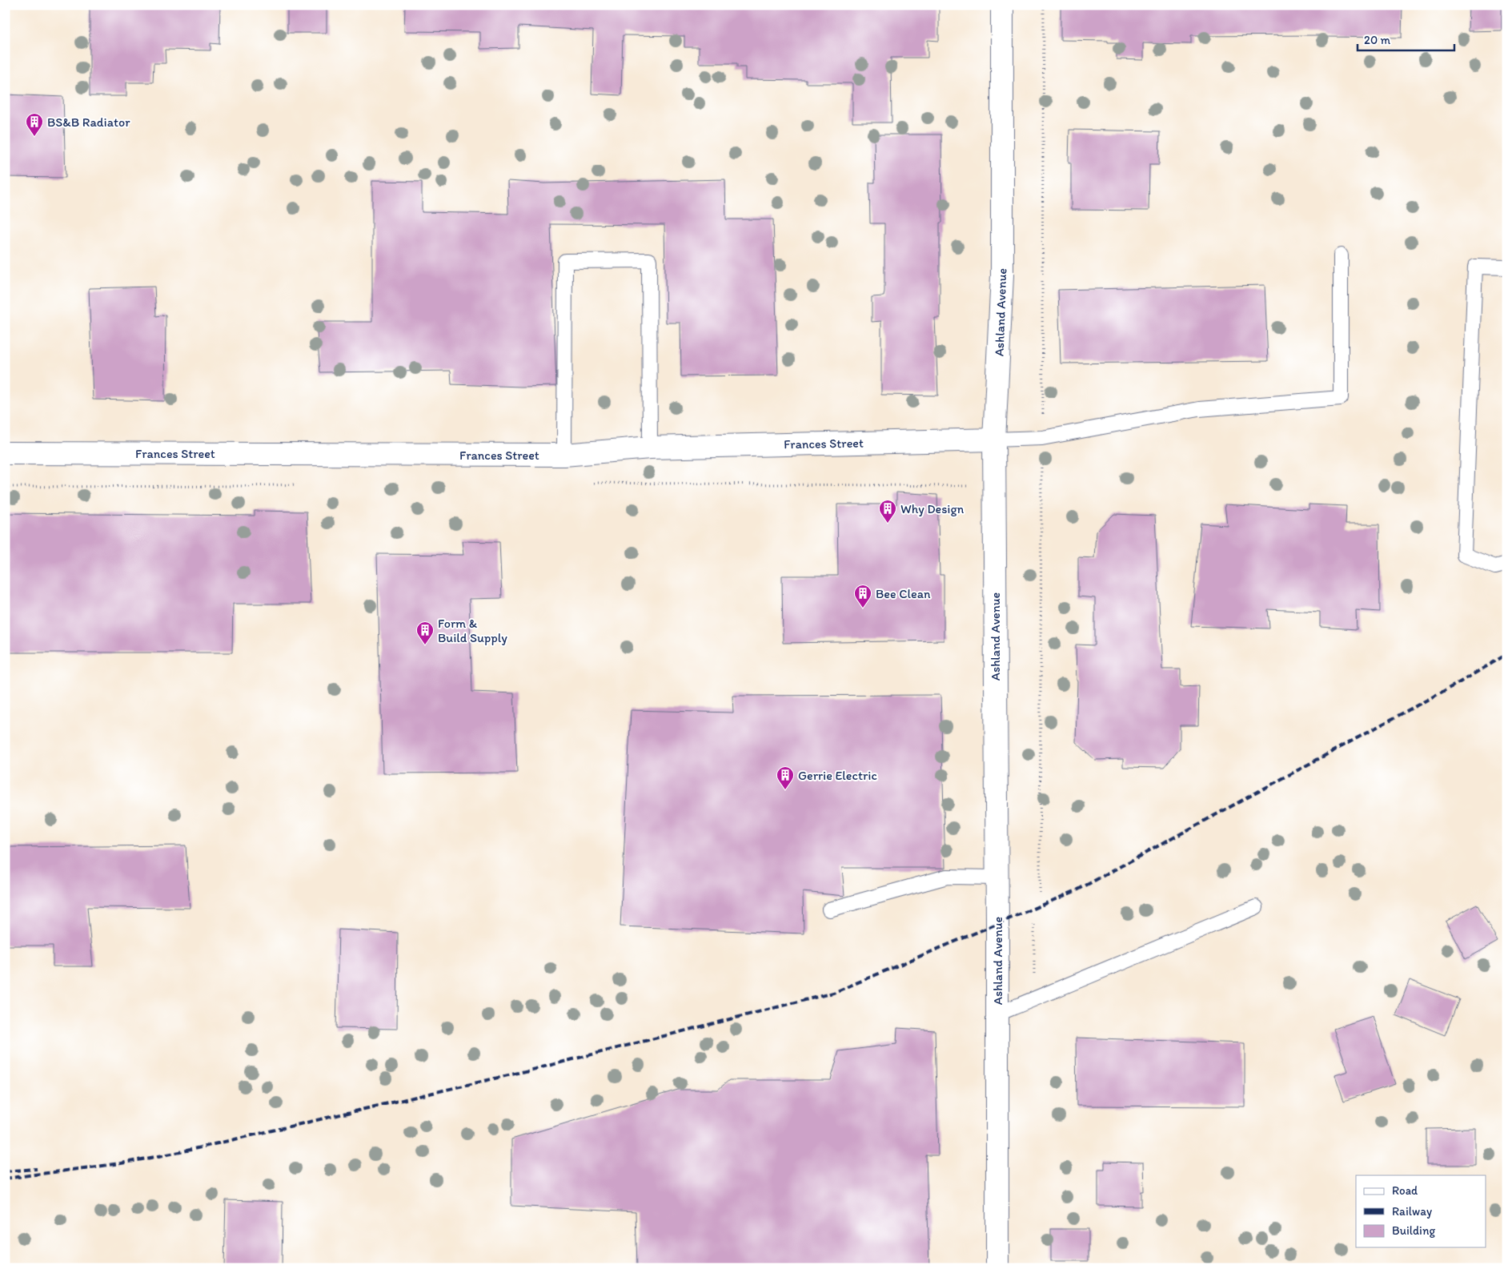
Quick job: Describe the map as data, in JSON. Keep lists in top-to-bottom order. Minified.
{"streets":{"street":["Ashland Avenue","Frances Street"]},"crossings":[["Ashland Avenue","Frances Street"]],"places":{"building":["BS&B Radiator","Why Design","Bee Clean","Form & Build Supply","Gerrie Electric"]},"legend":["Road","Railway","Building"],"scale_bar":"20 m"}
